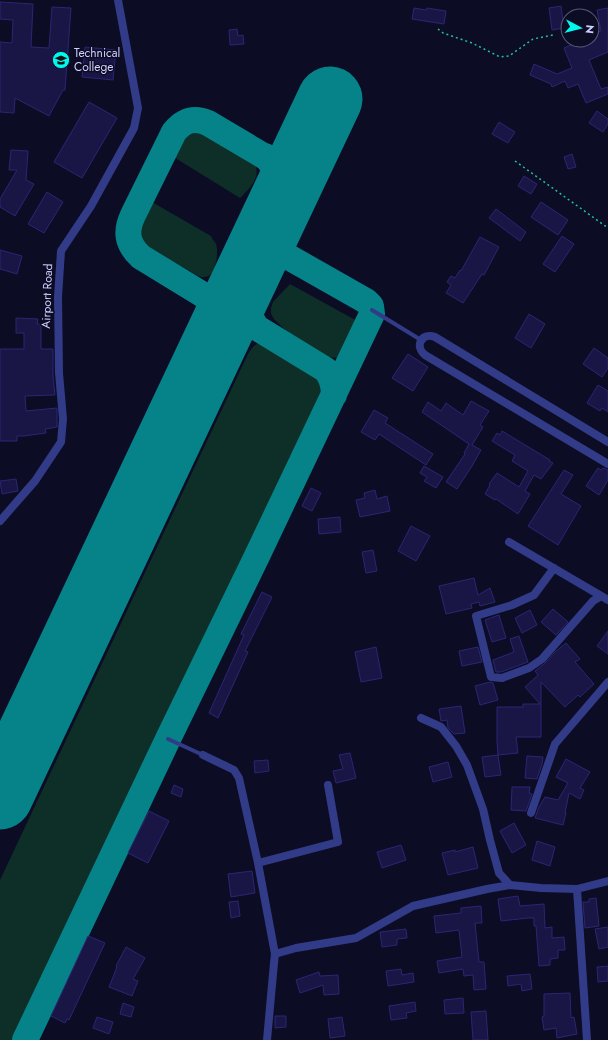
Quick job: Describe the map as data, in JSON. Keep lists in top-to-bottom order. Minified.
{"streets":{"street":["Airport Road"]},"places":{"school or university":["Technical College"]},"north":"right"}
